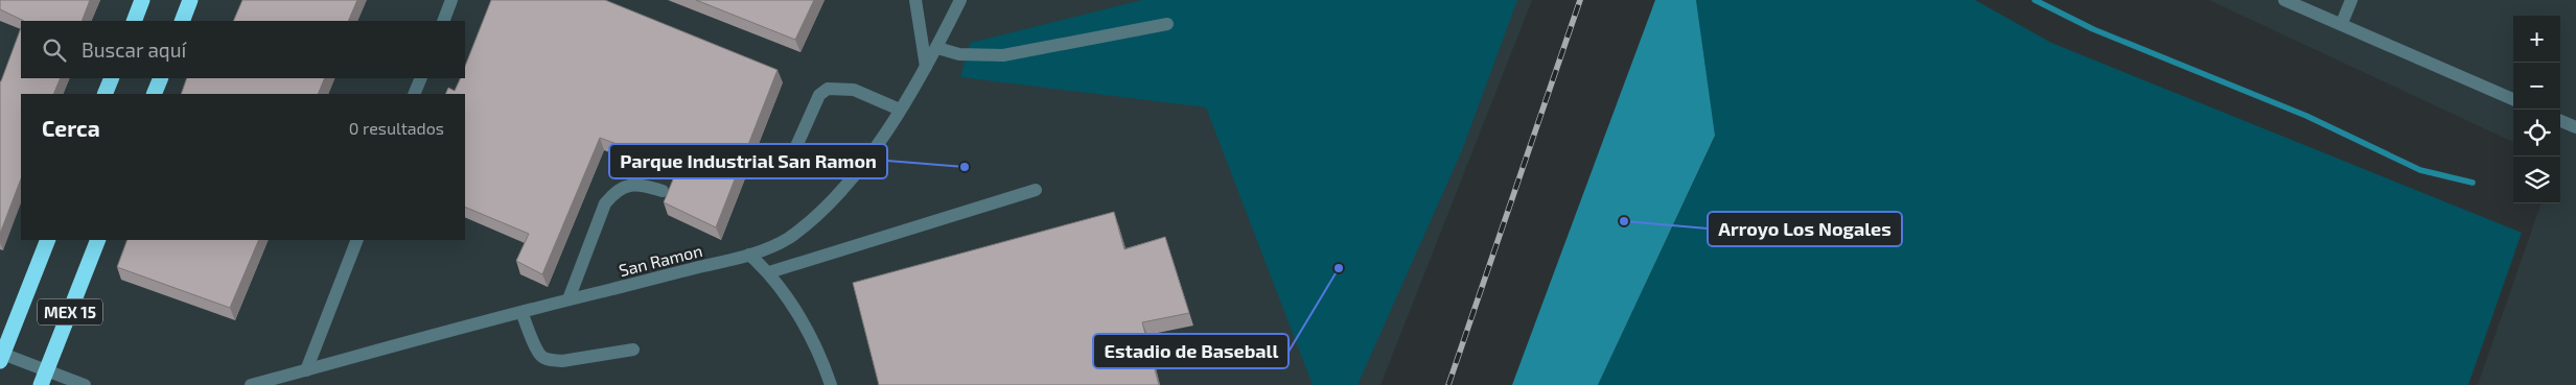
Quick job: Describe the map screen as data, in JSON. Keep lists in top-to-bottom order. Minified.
{"streets":{"highway":["MEX 15"],"street":["San Ramon"]},"places":["Parque Industrial San Ramon","Arroyo Los Nogales","Estadio de Baseball"],"page":{"map_buttons":["+","−"],"search":"Buscar aquí","heading":["Cerca","0 resultados"]}}
